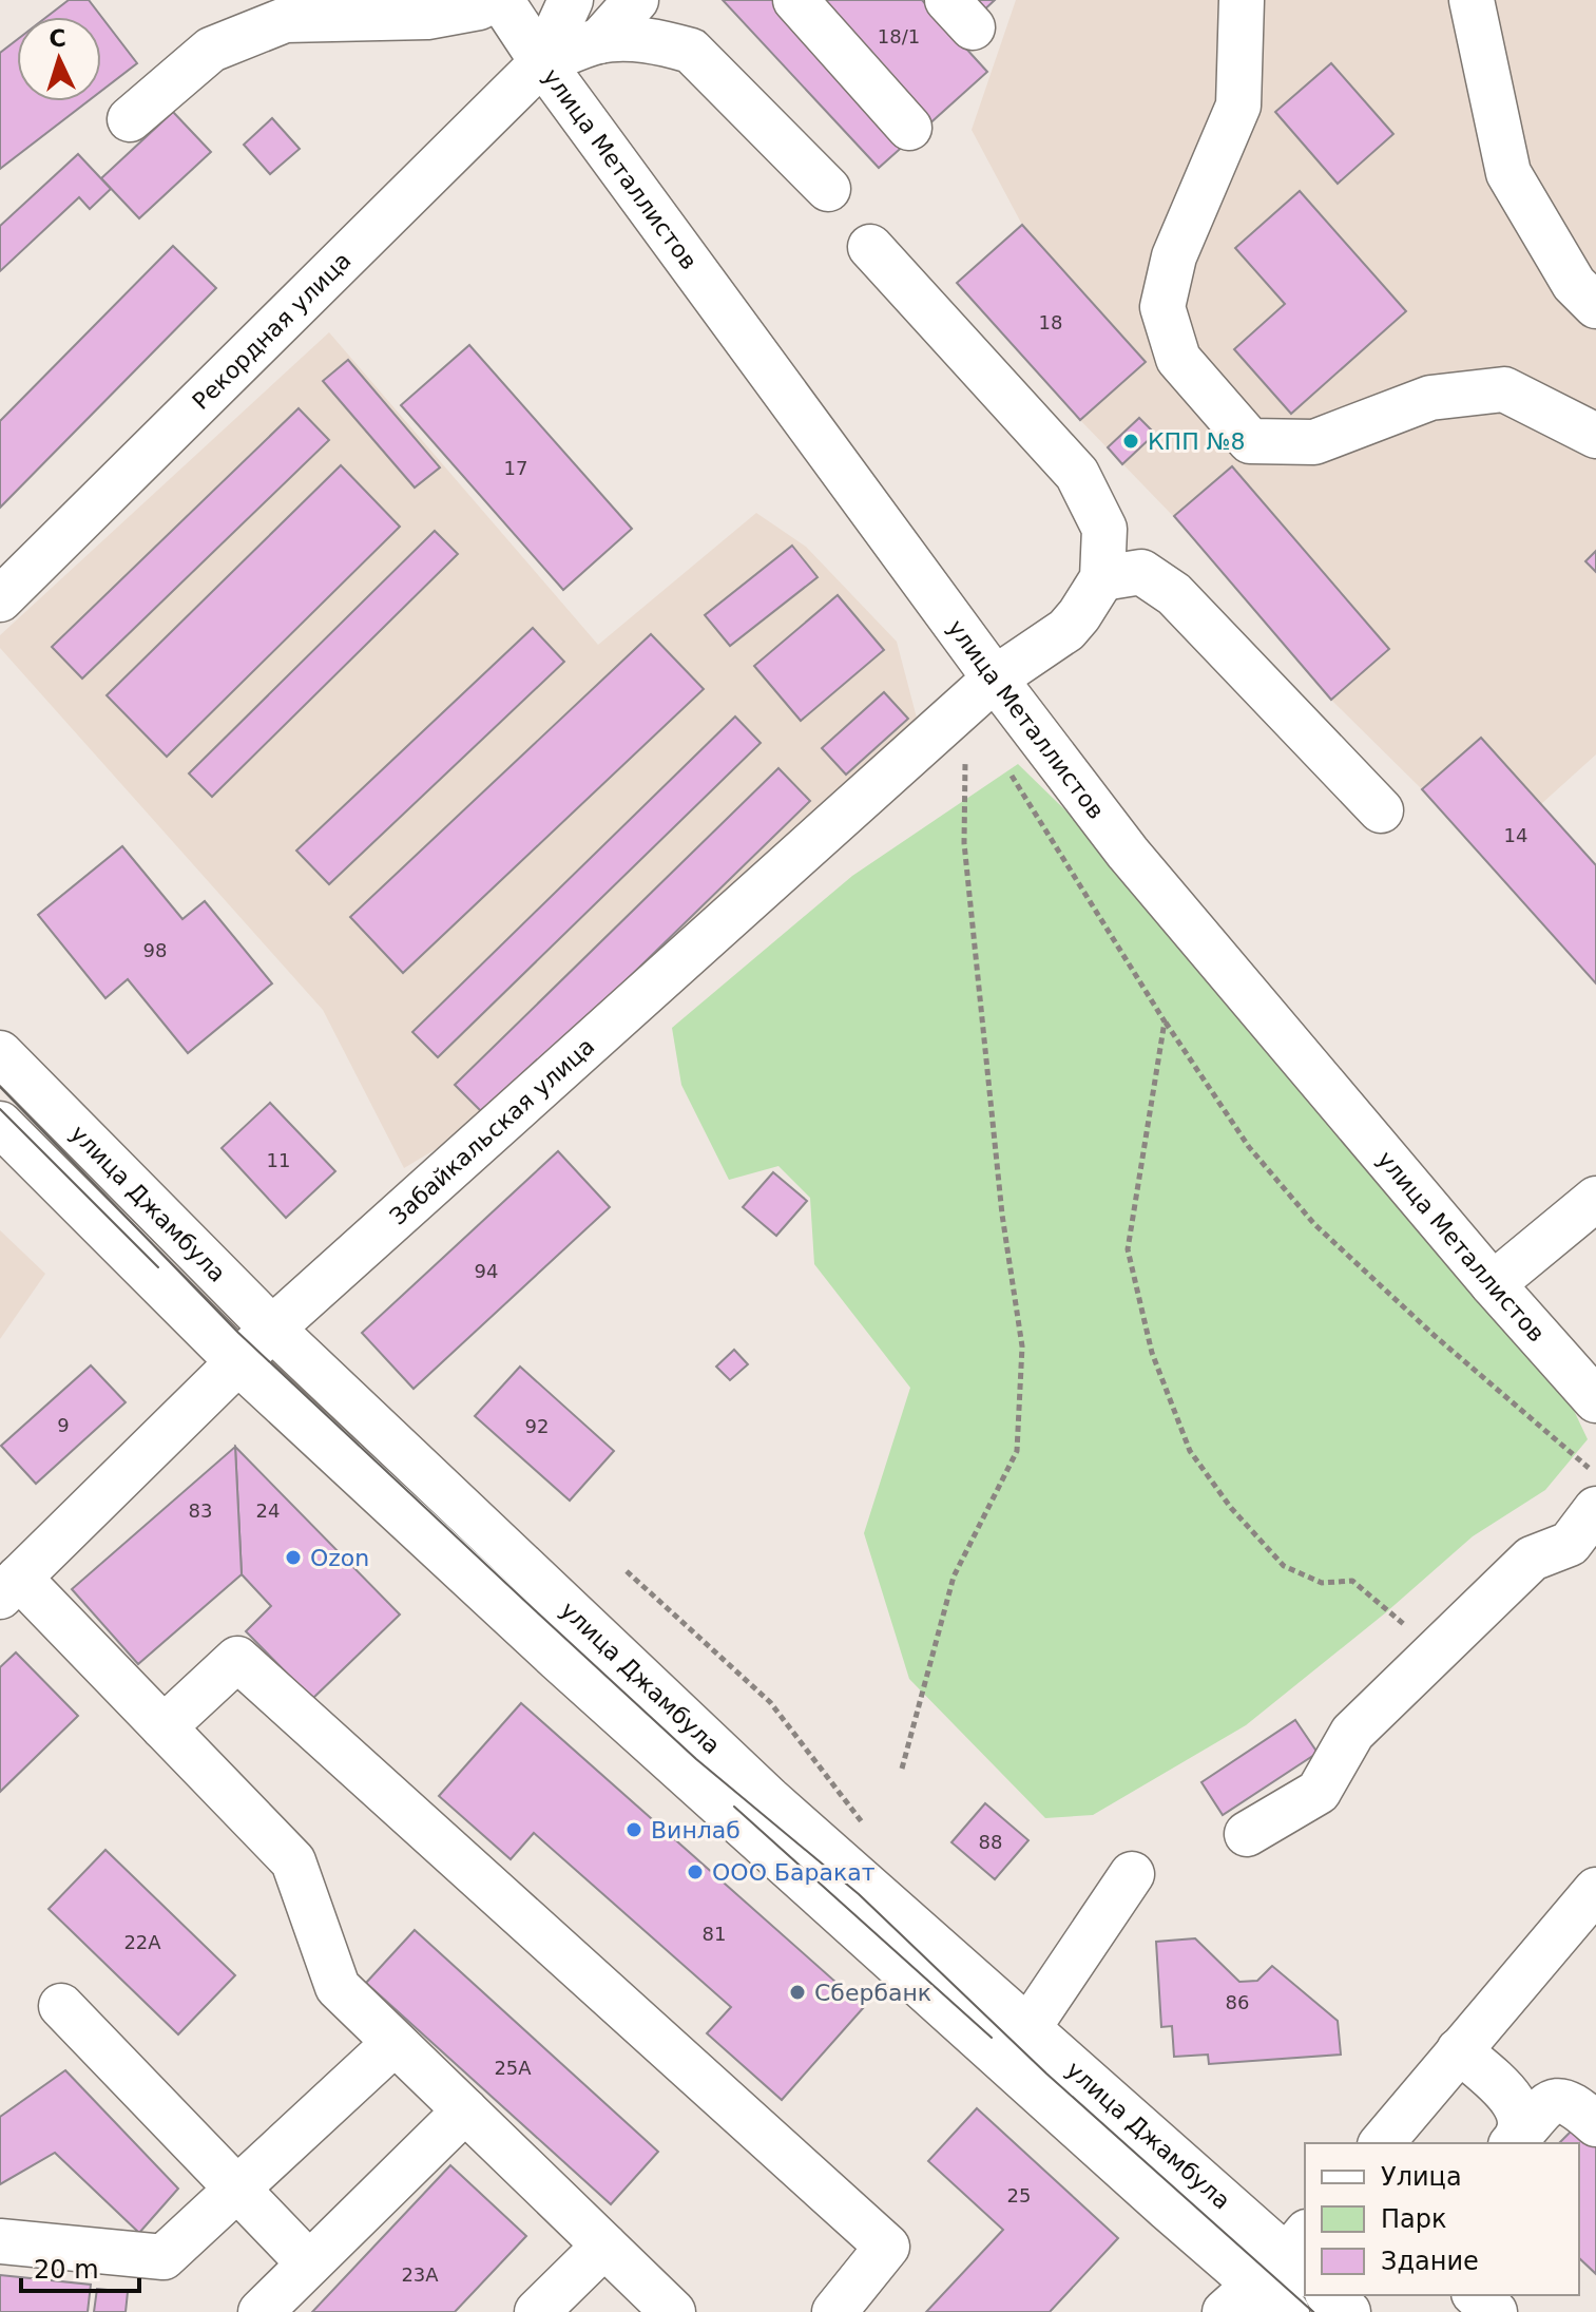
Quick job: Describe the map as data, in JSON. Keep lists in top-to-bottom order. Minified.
{"streets":{"street":["улица Металлистов","Рекордная улица","Забайкальская улица","улица Джамбула"]},"crossings":[["улица Металлистов","Рекордная улица"],["улица Металлистов","Забайкальская улица"],["Забайкальская улица","улица Джамбула"]],"places":["КПП №8","Ozon","Винлаб","ООО Баракат","Сбербанк"],"house_numbers":["18/1","18","17","14","98","11","94","9","92","83","24","88","81","22А","86","25А","25","23А"],"legend":["Улица","Парк","Здание"],"scale_bar":"20 m","north":"top"}
